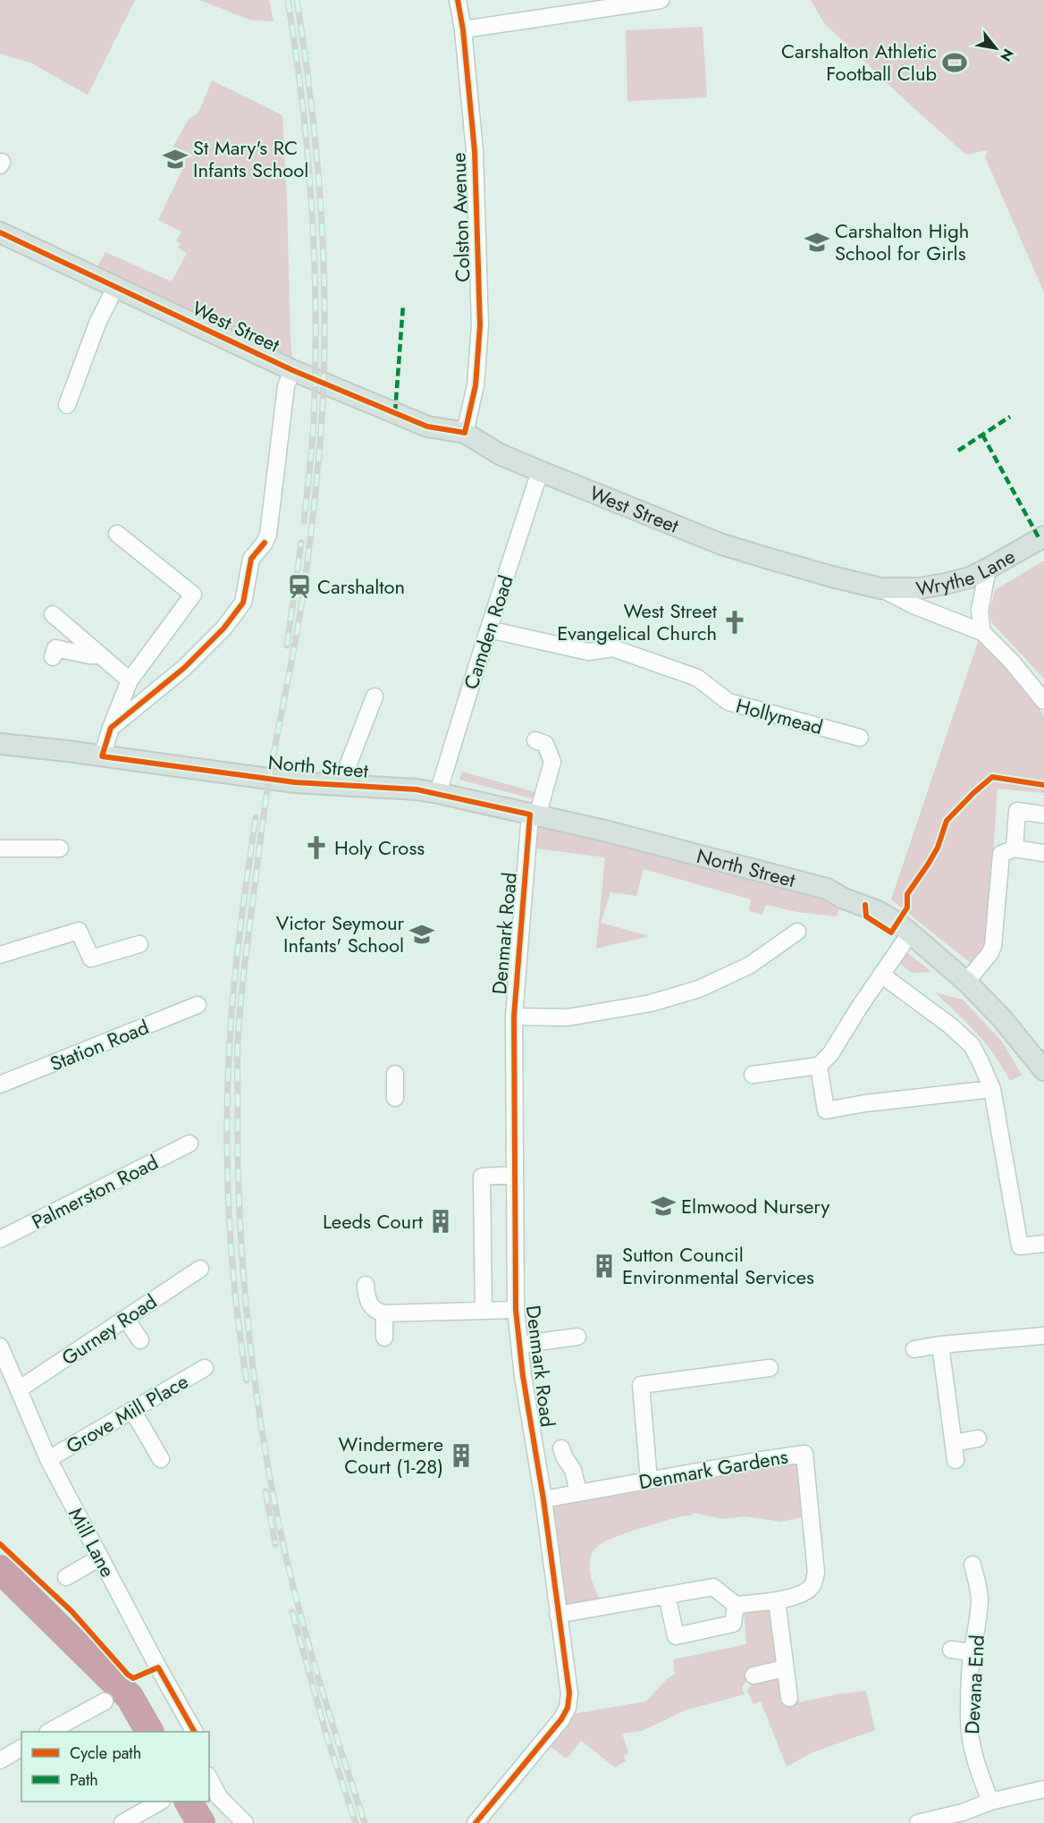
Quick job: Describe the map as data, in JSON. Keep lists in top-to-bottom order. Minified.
{"streets":{"main road":["West Street","Wrythe Lane","North Street"],"street":["Colston Avenue","Camden Road","Hollymead","Denmark Road","Station Road","Palmerston Road","Gurney Road","Grove Mill Place","Denmark Gardens","Mill Lane","Devana End"]},"crossings":[["Colston Avenue","West Street"],["West Street","Wrythe Lane"],["West Street","Camden Road"],["Camden Road","Hollymead"],["Camden Road","North Street"],["North Street","Denmark Road"],["Denmark Road","Denmark Gardens"],["Gurney Road","Mill Lane"],["Grove Mill Place","Mill Lane"]],"places":{"sports":["Carshalton Athletic Football Club"],"school or university":["St Mary's RC Infants School","Carshalton High School for Girls","Victor Seymour Infants' School","Elmwood Nursery"],"station":["Carshalton"],"church":["West Street Evangelical Church","Holy Cross"],"building":["Leeds Court","Sutton Council Environmental Services","Windermere Court (1-28)"]},"legend":["Cycle path","Path"],"north":"bottom right"}
